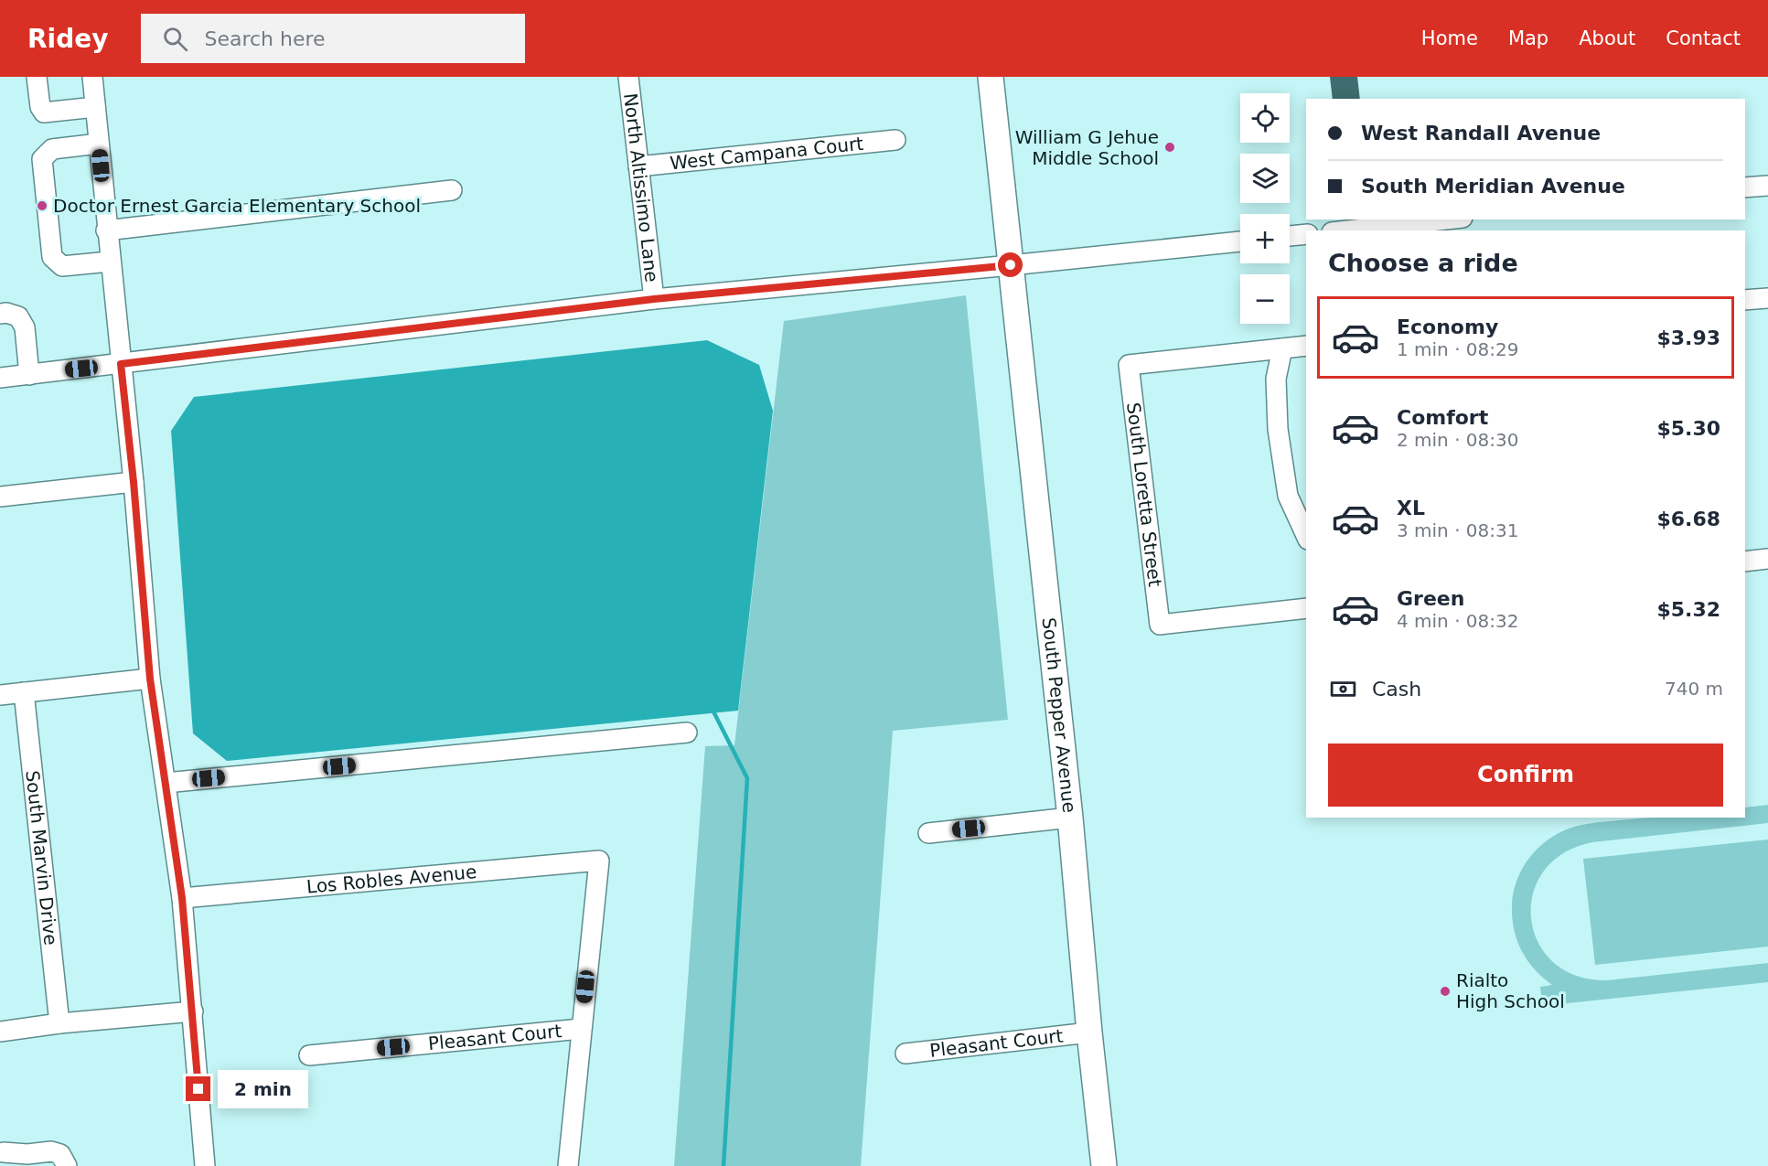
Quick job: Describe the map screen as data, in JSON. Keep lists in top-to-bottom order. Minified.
{"streets":{"main road":["South Pepper Avenue"],"street":["West Campana Court","North Altissimo Lane","South Loretta Street","South Marvin Drive","Los Robles Avenue","Pleasant Court"]},"crossings":[["West Campana Court","North Altissimo Lane"],["South Pepper Avenue","Pleasant Court"],["Los Robles Avenue","Pleasant Court"]],"places":["William G Jehue Middle School","Doctor Ernest Garcia Elementary School","Rialto High School"],"page":{"header":"Ridey","search":"Search here","nav":["Home","Map","About","Contact"],"map_buttons":["+","−"],"banner":["West Randall Avenue","South Meridian Avenue"],"heading":"Choose a ride","list":[{"name":"Economy","note":"1 min · 08:29","value":"$3.93"},{"name":"Comfort","note":"2 min · 08:30","value":"$5.30"},{"name":"XL","note":"3 min · 08:31","value":"$6.68"},{"name":"Green","note":"4 min · 08:32","value":"$5.32"}],"pay":["Cash","740 m"],"buttons":"Confirm","bubble":"2 min"}}
